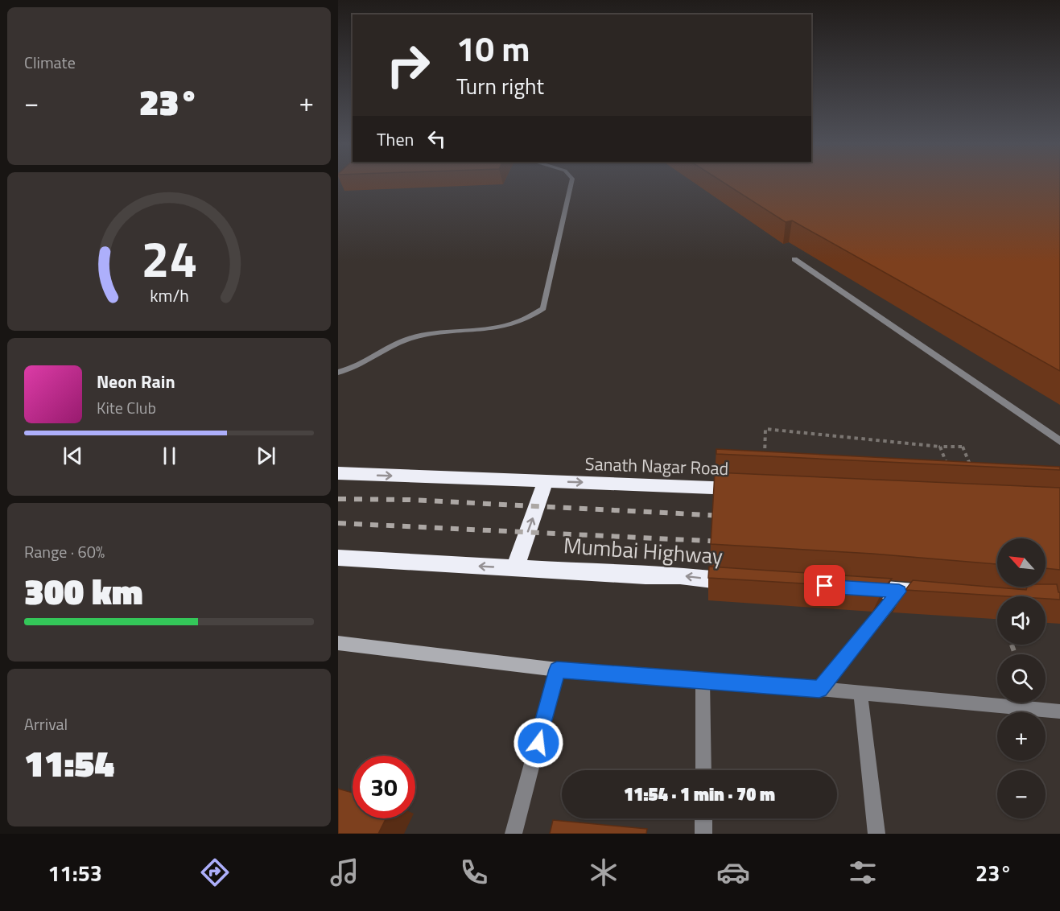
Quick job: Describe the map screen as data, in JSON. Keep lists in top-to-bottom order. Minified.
{"streets":{"highway":["Sanath Nagar Road","Mumbai Highway"]},"one_way":["Sanath Nagar Road","Mumbai Highway"],"north":"top left","page":{"tile":["Climate",["Range · 60%","300 km"],["Arrival","11:54"]],"turn":["10 m","Turn right"],"heat":["−","23°","+"],"then":"Then","song":["Neon Rain","Kite Club"],"map_buttons":["+","−"],"limit":"30","trip":"11:54 · 1 min · 70 m","tabs":["11:53","23°"],"gauge":["24","km/h"]}}
